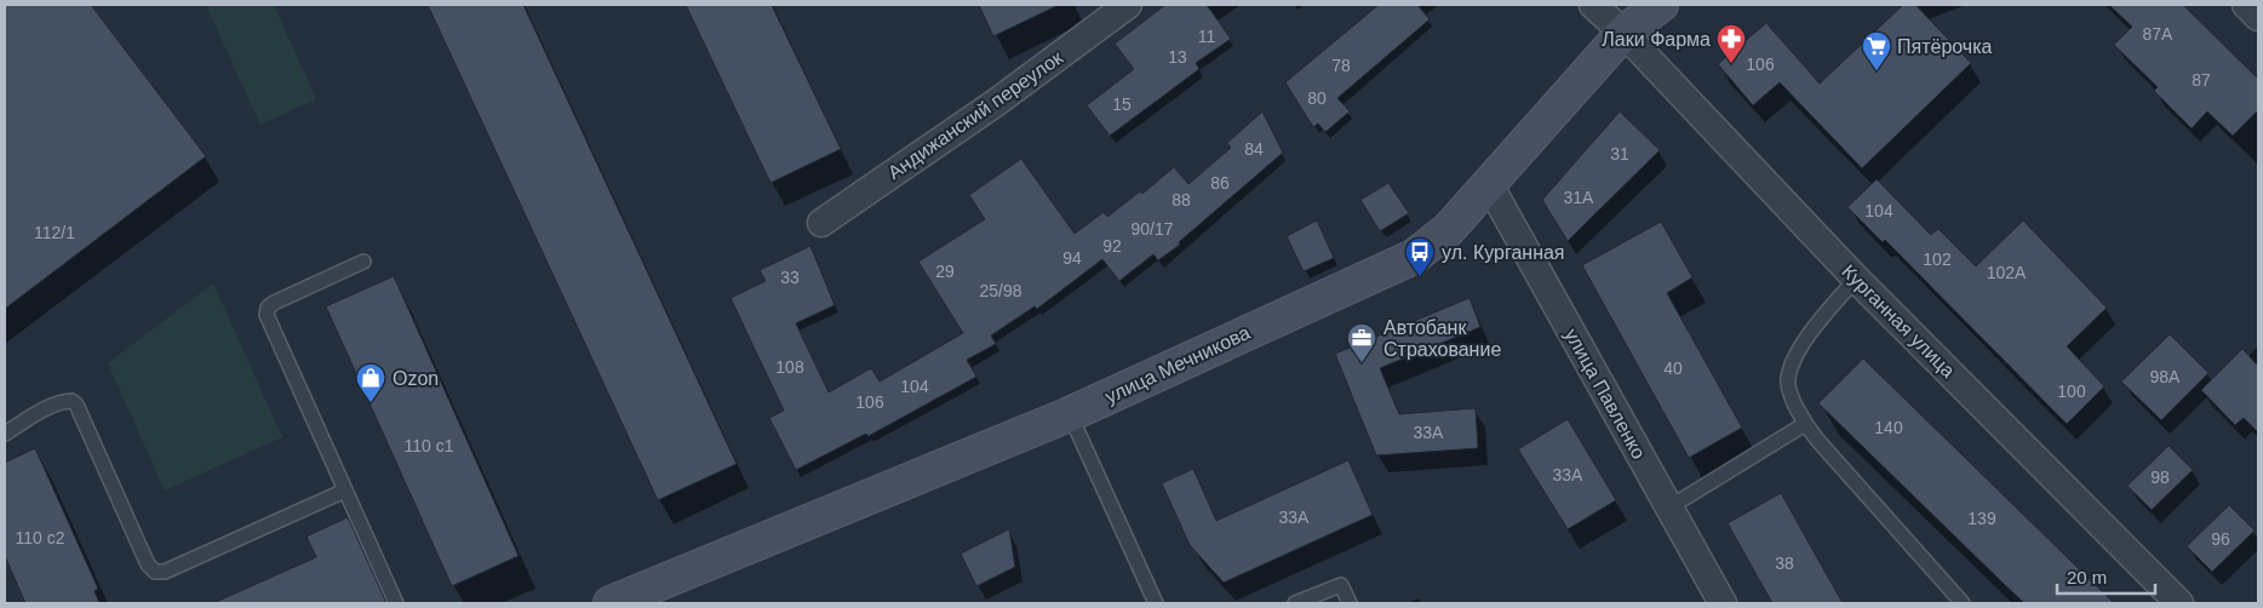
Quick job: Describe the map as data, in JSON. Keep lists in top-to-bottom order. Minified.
{"streets":{"main road":["улица Мечникова"],"street":["Андижанский переулок","Курганная улица","улица Павленко"]},"crossings":[["Курганная улица","улица Мечникова"],["улица Мечникова","улица Павленко"]],"places":{"pharmacy":["Лаки Фарма"],"supermarket":["Пятёрочка"],"bus stop":["ул. Курганная"],"office":["Автобанк Страхование"],"shop":["Ozon"]},"house_numbers":["87А","11","13","106","78","87","80","15","84","31","86","31А","88","104","90/17","112/1","92","94","102","29","102А","33","25/98","108","40","98А","104","100","106","140","33А","110 с1","33А","98","33А","139","110 с2","96","38"],"scale_bar":"20 m"}
